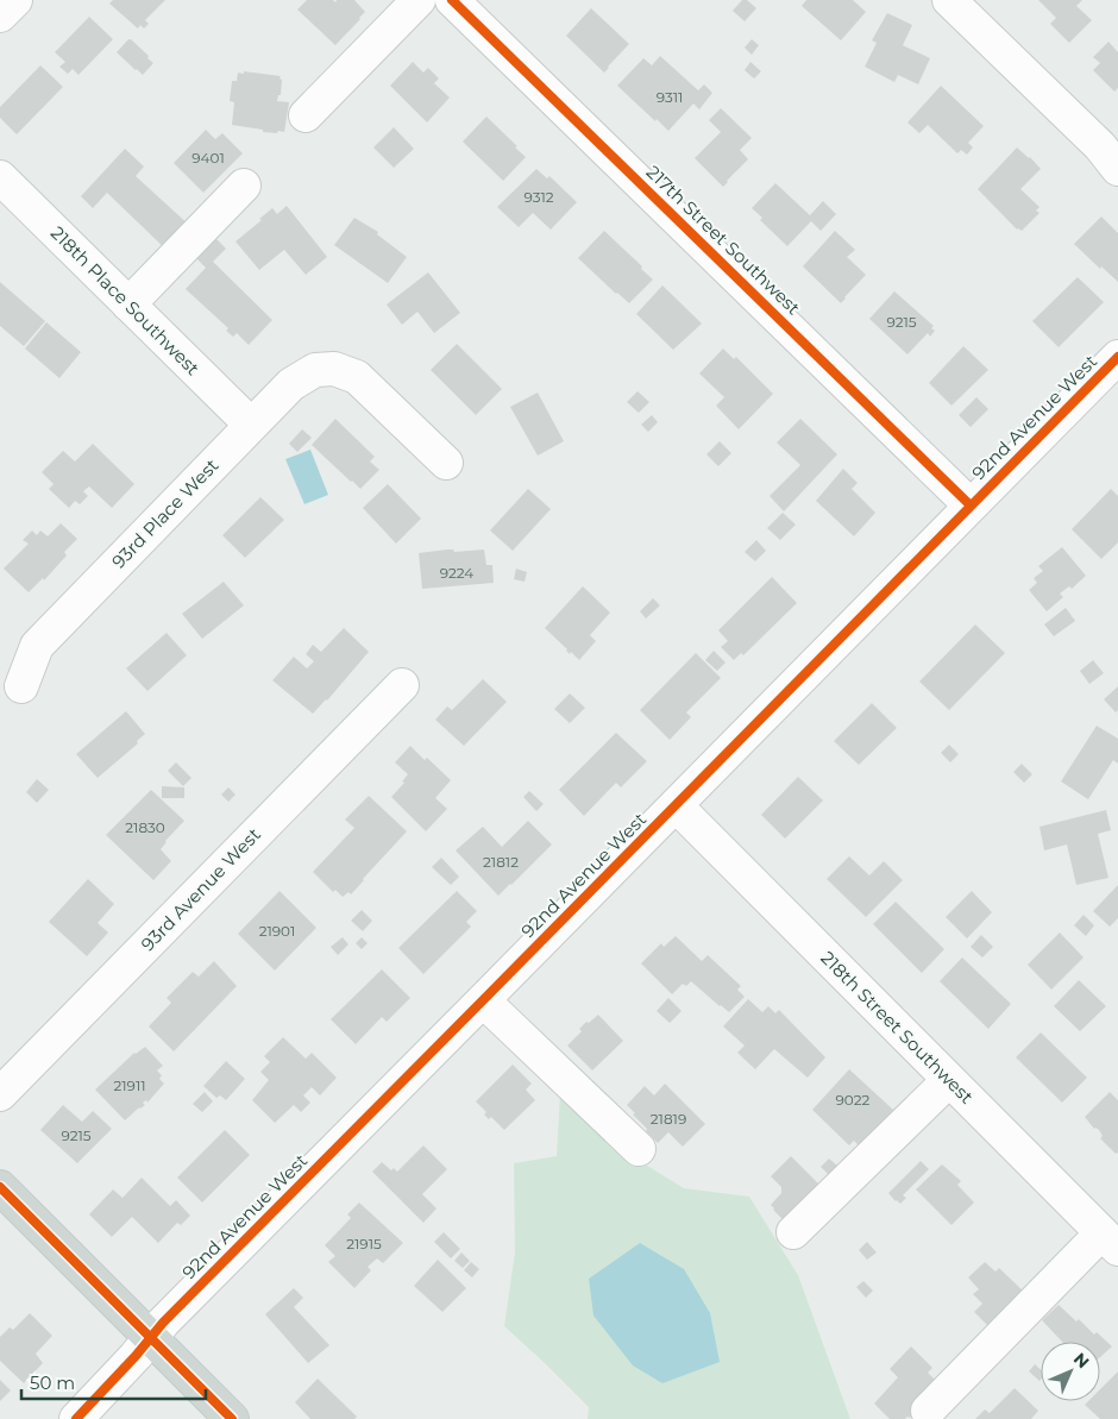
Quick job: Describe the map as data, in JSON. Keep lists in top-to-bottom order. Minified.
{"streets":{"street":["217th Street Southwest","218th Place Southwest","92nd Avenue West","93rd Place West","93rd Avenue West","218th Street Southwest"]},"crossings":[["217th Street Southwest","92nd Avenue West"],["218th Place Southwest","93rd Place West"],["92nd Avenue West","218th Street Southwest"]],"house_numbers":["9311","9401","9312","9215","9224","21830","21812","21901","21911","9022","21819","9215","21915"],"scale_bar":"50 m","north":"top right"}
